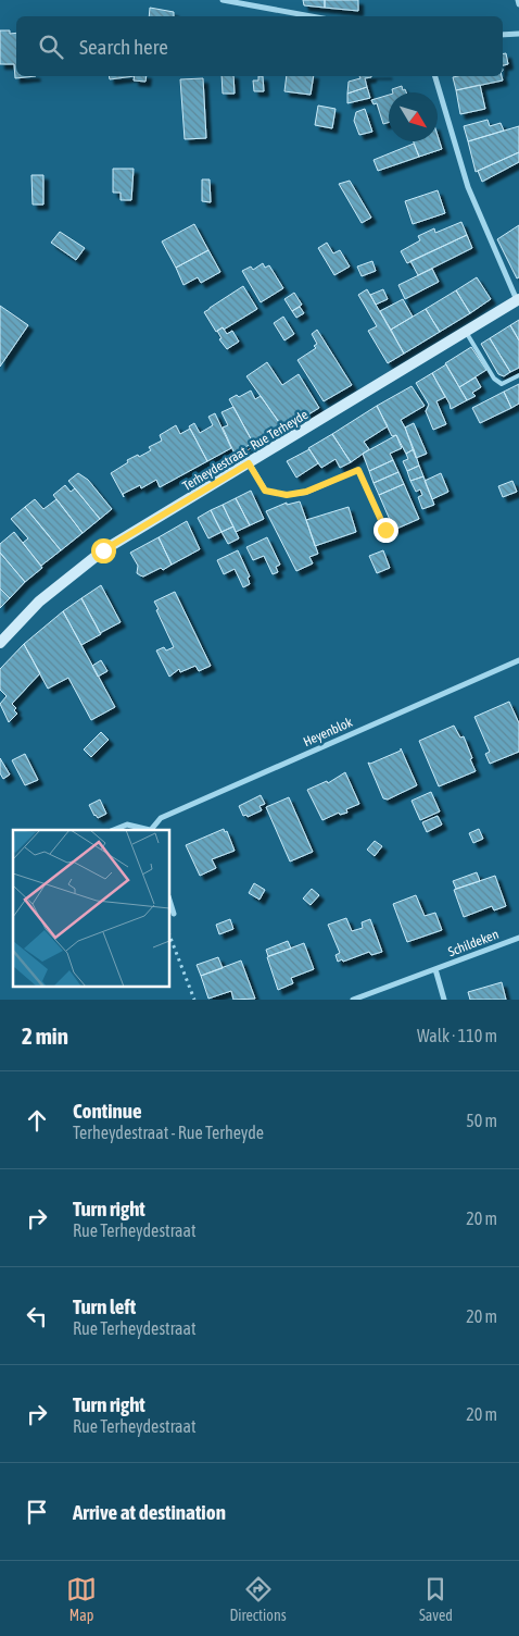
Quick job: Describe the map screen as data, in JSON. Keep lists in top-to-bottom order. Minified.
{"streets":{"street":["Terheydestraat - Rue Terheyde","Heyenblok","Schildeken"]},"north":"bottom right","page":{"search":"Search here","heading":["2 min","Walk · 110 m"],"list":[["Continue","Terheydestraat - Rue Terheyde","50 m"],["Turn right","Rue Terheydestraat","20 m"],["Turn left","Rue Terheydestraat","20 m"],["Turn right","Rue Terheydestraat","20 m"],"Arrive at destination"],"nav":["Map","Directions","Saved"]}}
